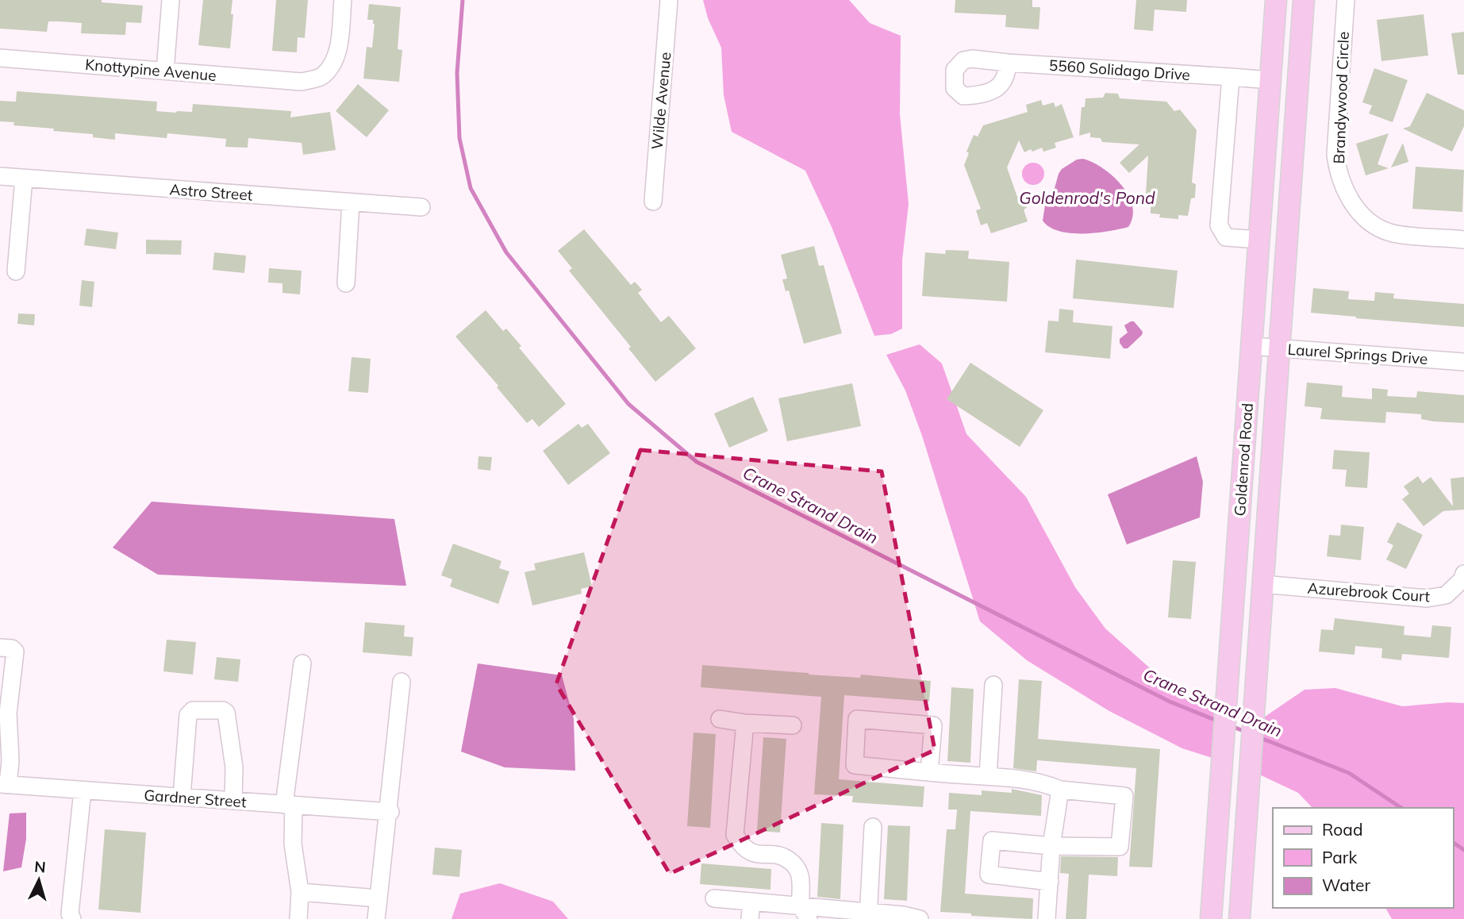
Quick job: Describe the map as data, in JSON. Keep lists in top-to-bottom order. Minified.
{"streets":{"main road":["Goldenrod Road"],"street":["Knottypine Avenue","5560 Solidago Drive","Brandywood Circle","Wilde Avenue","Astro Street","Laurel Springs Drive","Azurebrook Court","Gardner Street"]},"crossings":[["5560 Solidago Drive","Goldenrod Road"],["Laurel Springs Drive","Goldenrod Road"],["Goldenrod Road","Azurebrook Court"]],"water":["Goldenrod's Pond","Crane Strand Drain"],"legend":["Road","Park","Water"],"north":"top"}
